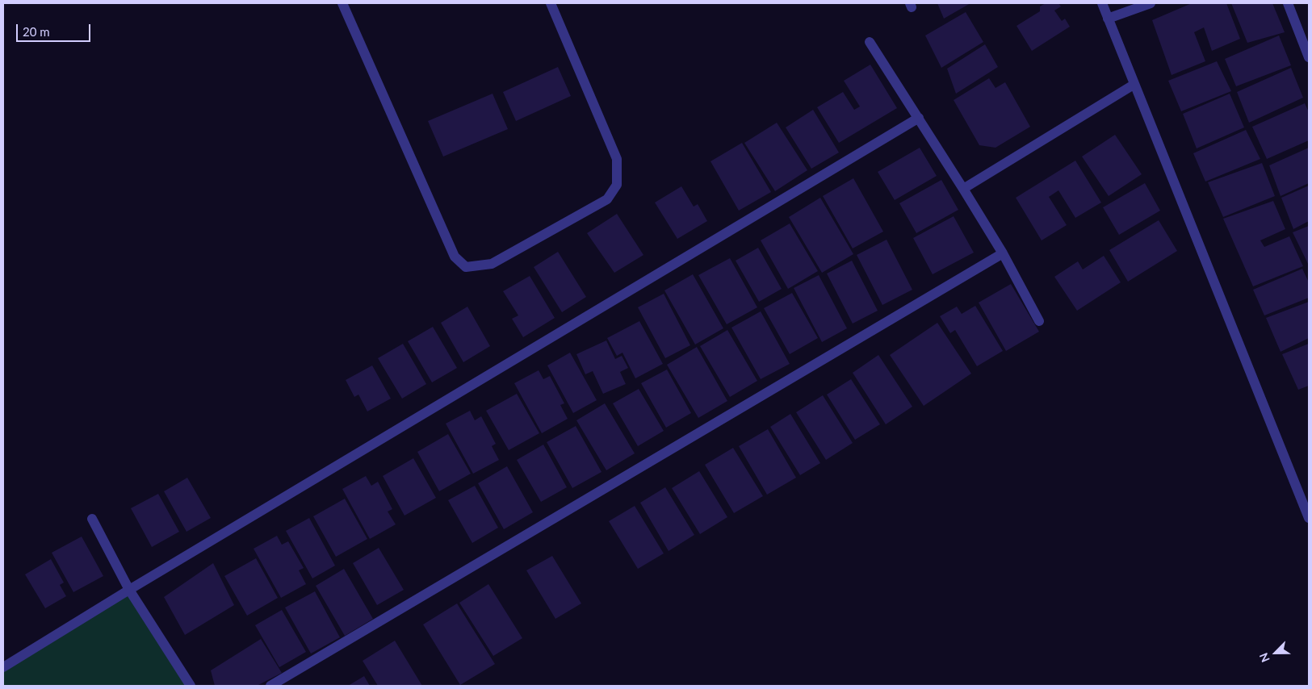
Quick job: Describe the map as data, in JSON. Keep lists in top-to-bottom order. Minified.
{"scale_bar":"20 m","north":"bottom left"}
